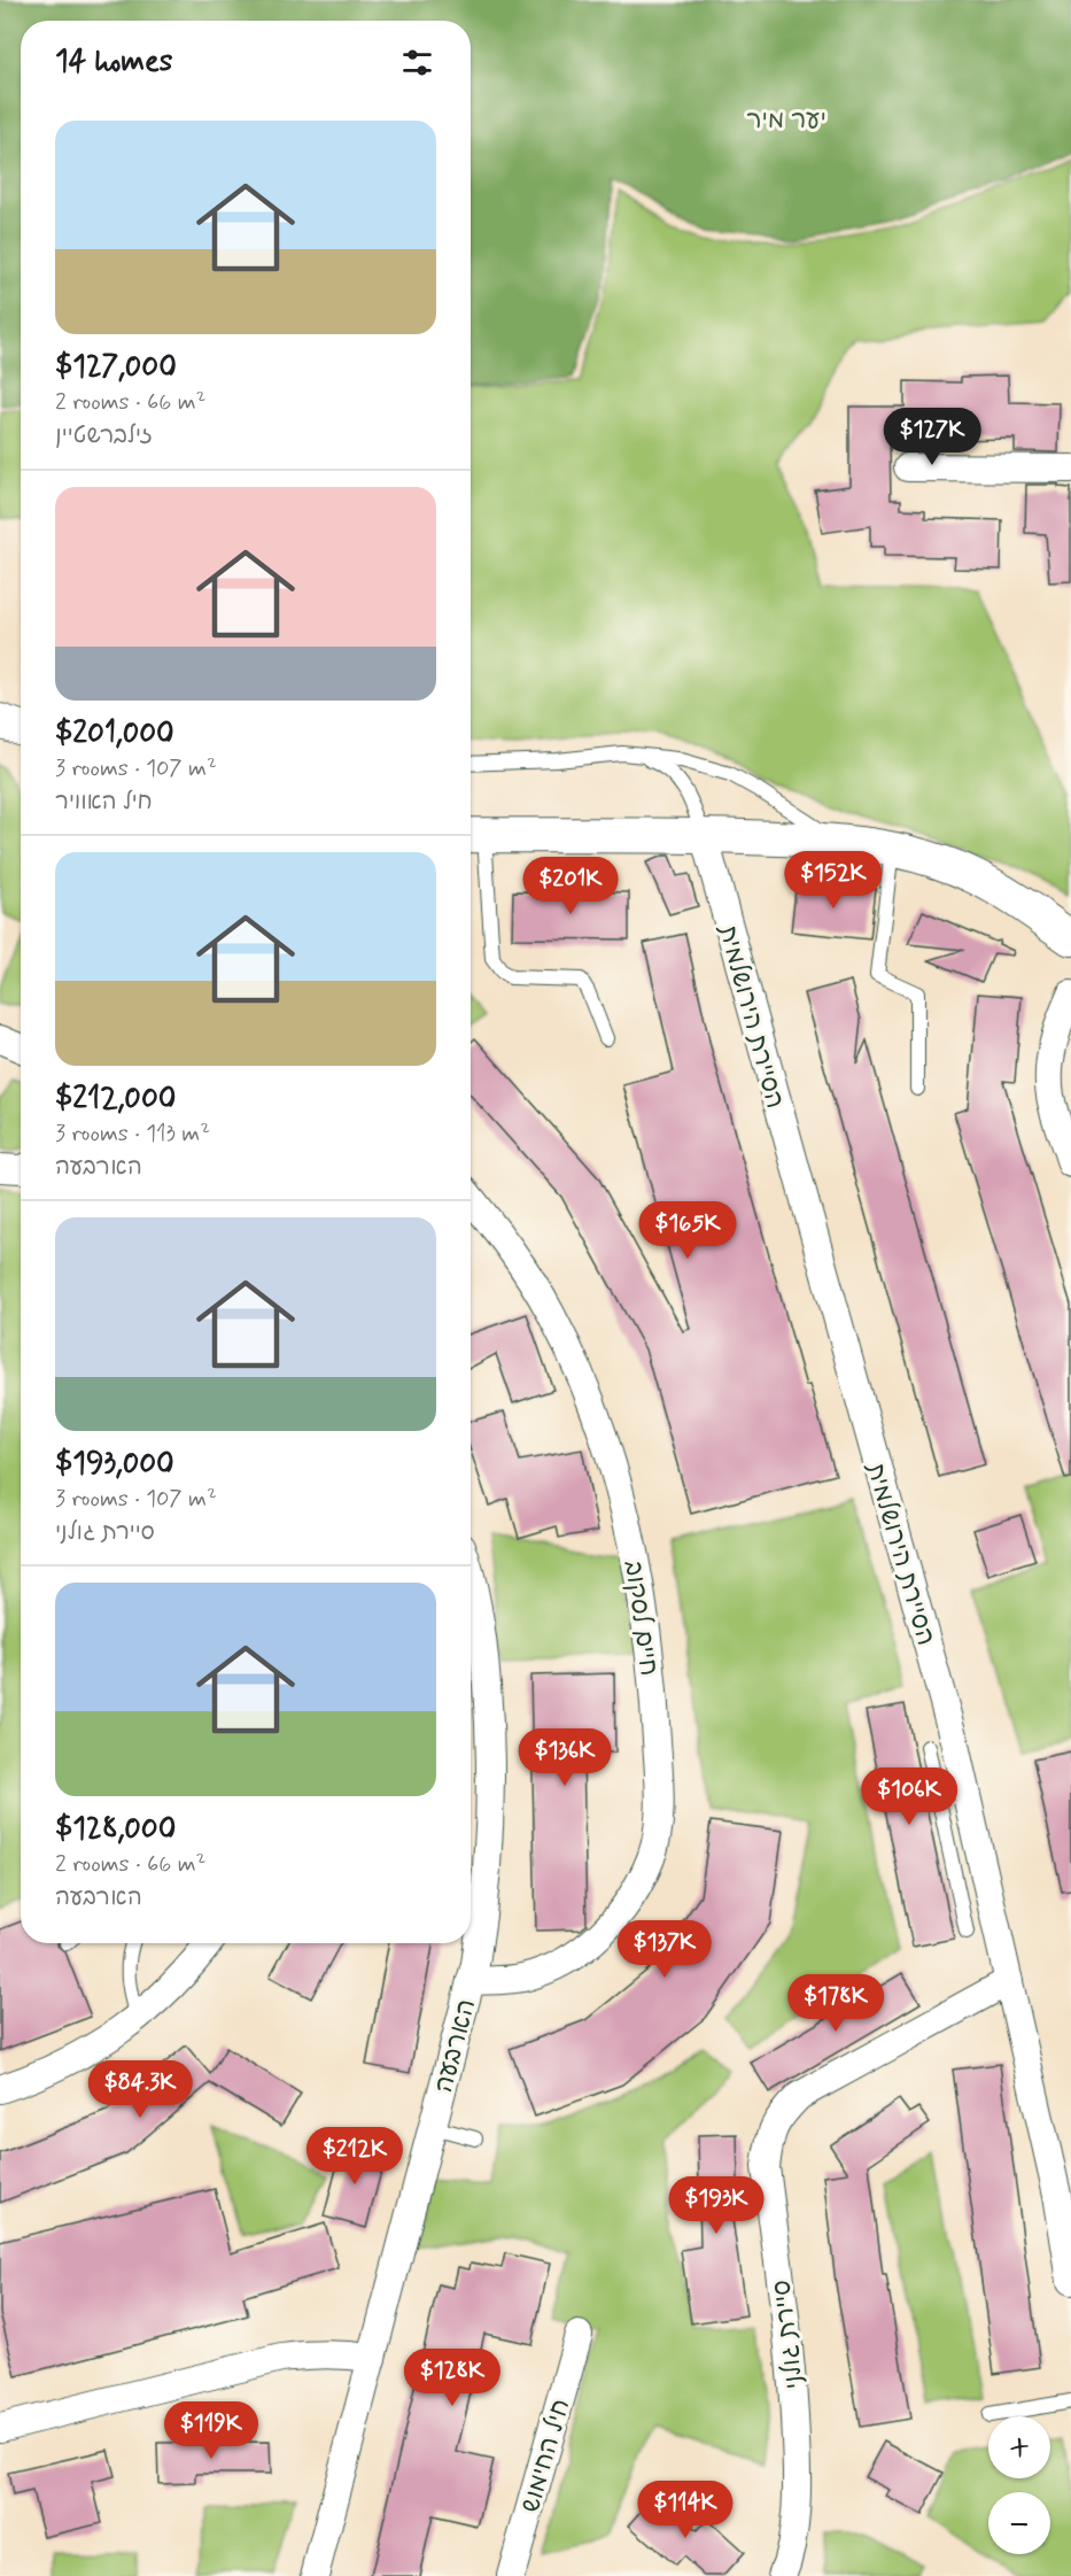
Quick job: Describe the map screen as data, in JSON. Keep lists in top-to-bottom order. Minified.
{"streets":{"street":["הסיירת הירושלמית","חיים לסקוב","הארבעה","סיירת גולני","חיל החימוש"]},"crossings":[["הסיירת הירושלמית","סיירת גולני"],["חיים לסקוב","הארבעה"]],"parks":["יער מיר"],"page":{"heading":"14 homes","list":[{"name":"$127,000","note":"2 rooms · 66 m² · זילברשטיין"},{"name":"$201,000","note":"3 rooms · 107 m² · חיל האוויר"},{"name":"$212,000","note":"3 rooms · 113 m² · הארבעה"},{"name":"$193,000","note":"3 rooms · 107 m² · סיירת גולני"},{"name":"$128,000","note":"2 rooms · 66 m² · הארבעה"}],"price":["$127K","$152K","$201K","$165K","$136K","$106K","$137K","$178K","$84.3K","$212K","$193K","$128K","$119K","$114K"],"map_buttons":["+","−"]}}
